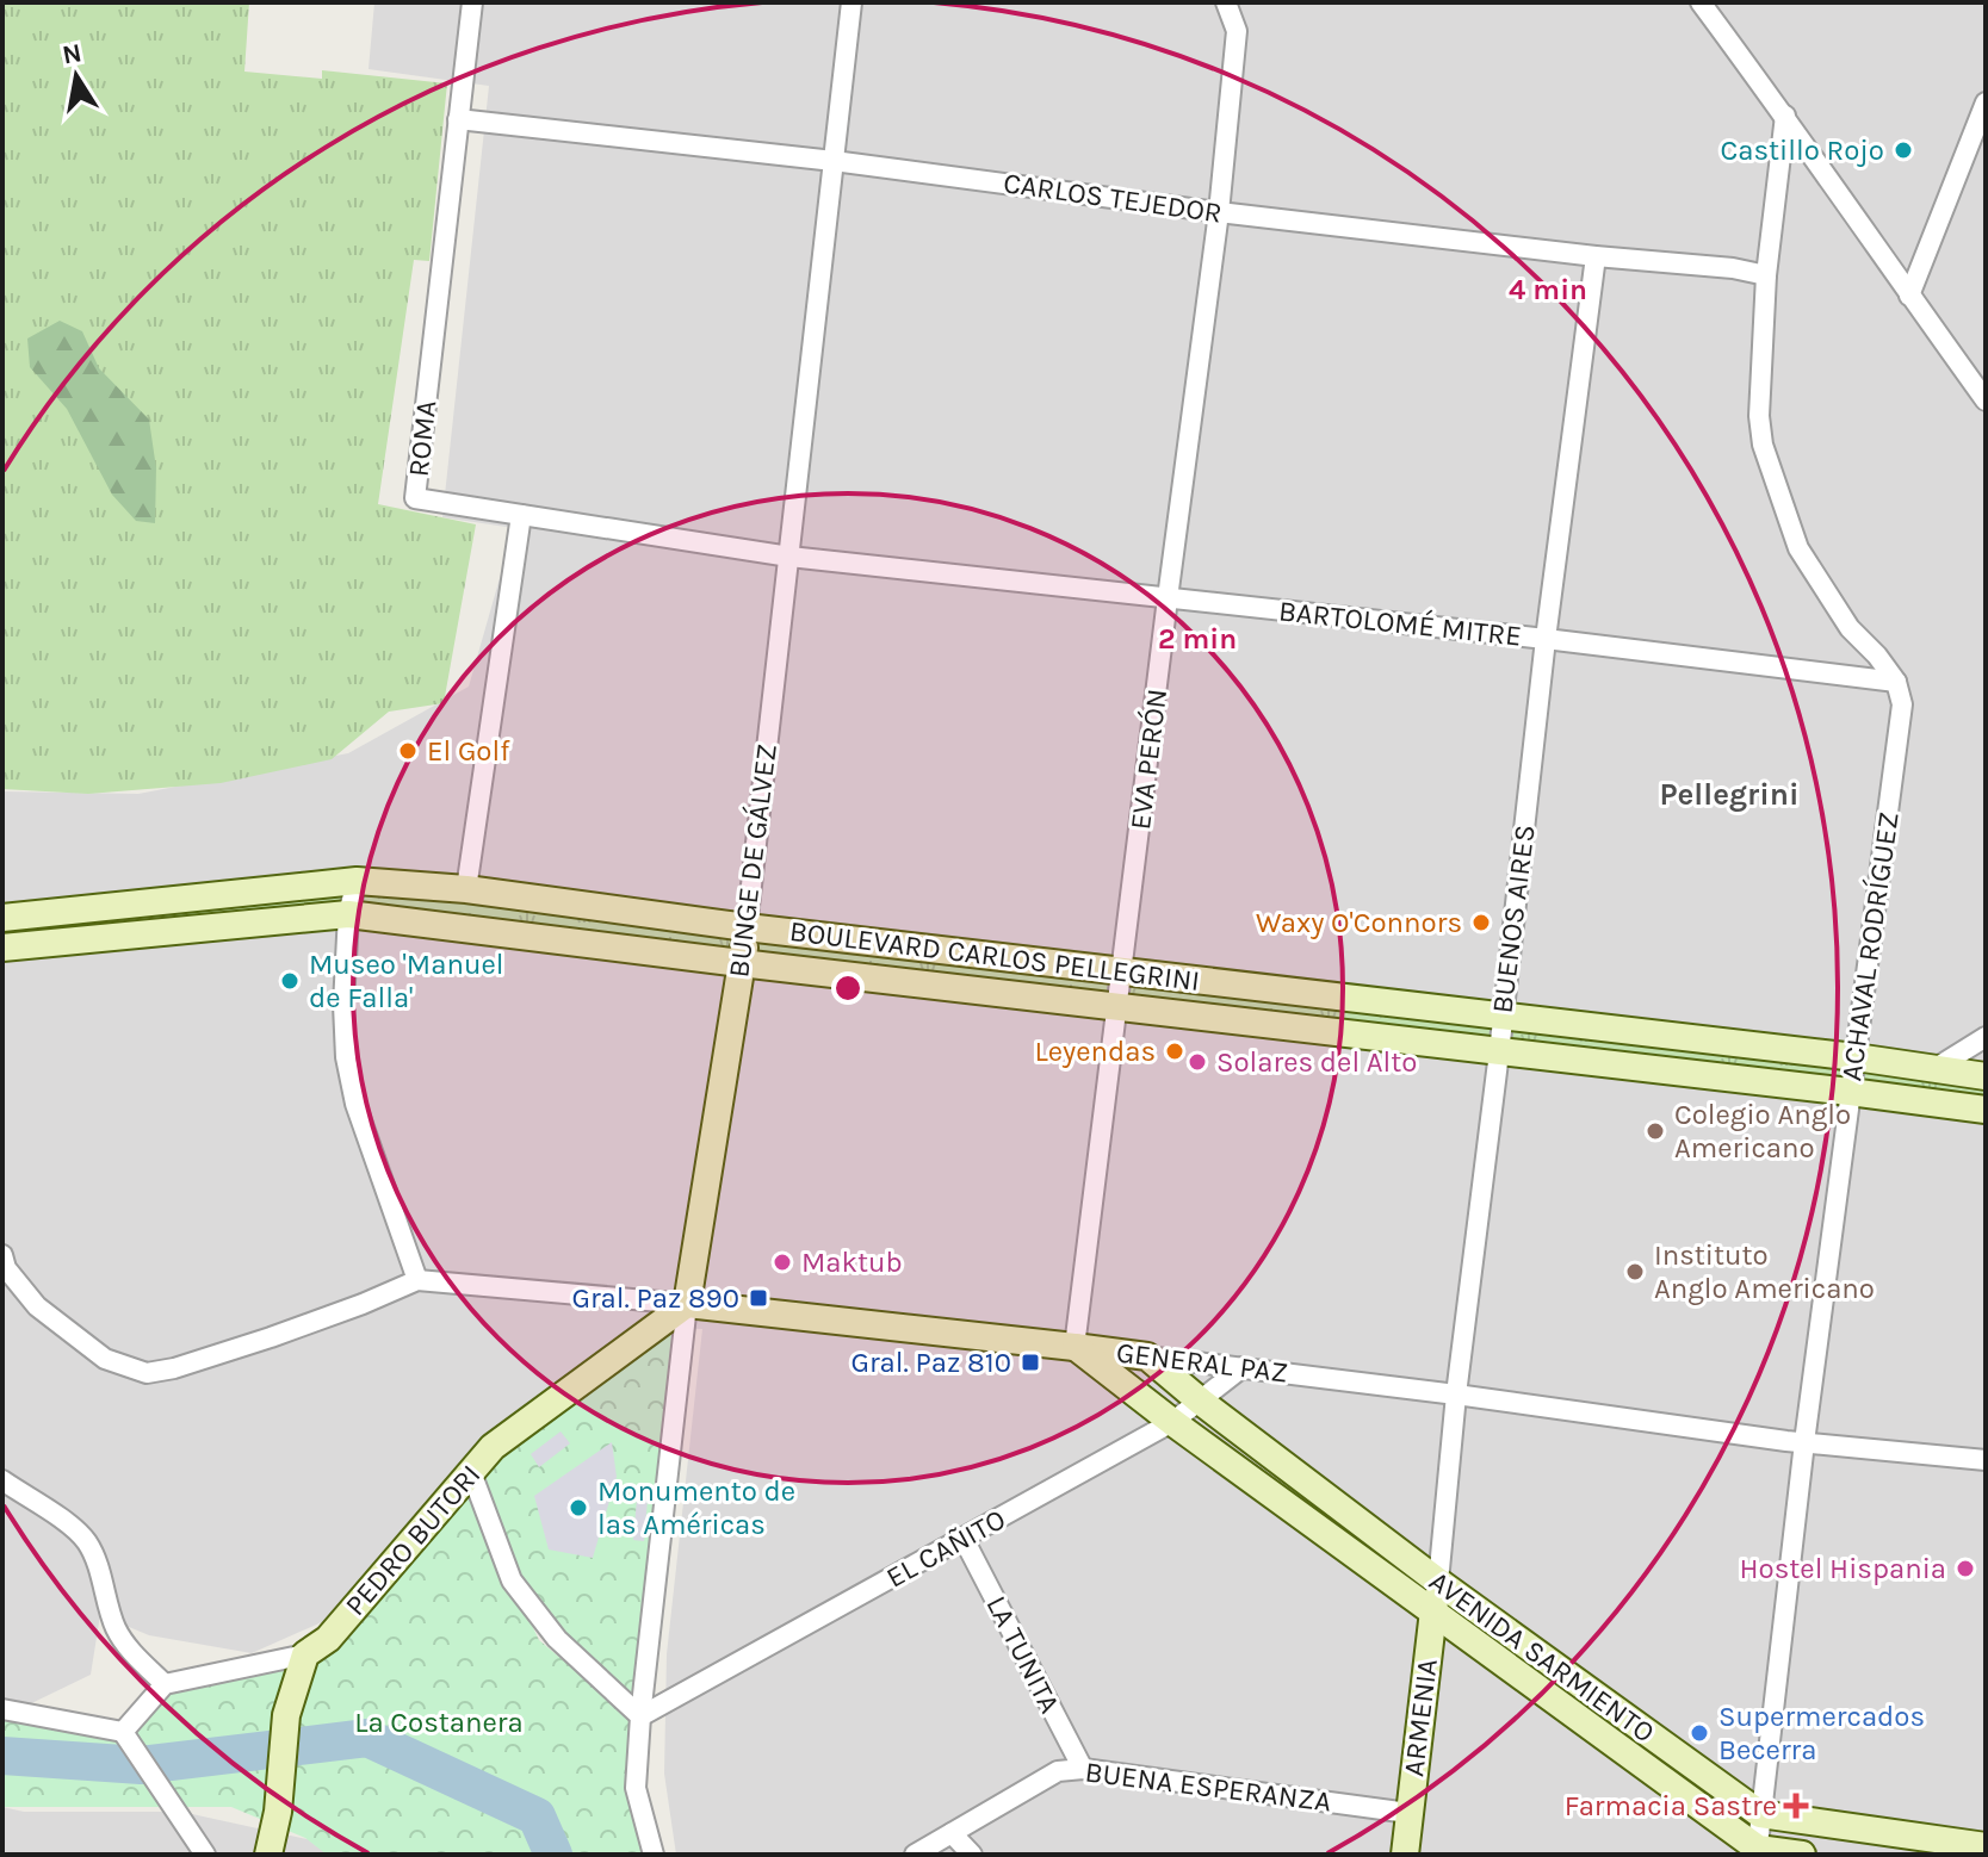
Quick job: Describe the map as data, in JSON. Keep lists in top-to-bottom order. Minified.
{"streets":{"street":["CARLOS TEJEDOR","ROMA","BARTOLOMÉ MITRE","EVA PERÓN","BUNGE DE GÁLVEZ","BUENOS AIRES","ACHAVAL RODRÍGUEZ","BOULEVARD CARLOS PELLEGRINI","GENERAL PAZ","PEDRO BUTORI","EL CAÑITO","LA TUNITA","AVENIDA SARMIENTO","ARMENIA","BUENA ESPERANZA"]},"crossings":[["CARLOS TEJEDOR","ROMA"],["CARLOS TEJEDOR","EVA PERÓN"],["CARLOS TEJEDOR","BUNGE DE GÁLVEZ"],["CARLOS TEJEDOR","BUENOS AIRES"],["ROMA","BARTOLOMÉ MITRE"],["ROMA","BUNGE DE GÁLVEZ"],["BARTOLOMÉ MITRE","EVA PERÓN"],["BARTOLOMÉ MITRE","BUNGE DE GÁLVEZ"],["BARTOLOMÉ MITRE","BUENOS AIRES"],["BARTOLOMÉ MITRE","ACHAVAL RODRÍGUEZ"],["EVA PERÓN","BOULEVARD CARLOS PELLEGRINI"],["EVA PERÓN","GENERAL PAZ"],["EVA PERÓN","AVENIDA SARMIENTO"],["BUNGE DE GÁLVEZ","BOULEVARD CARLOS PELLEGRINI"],["BUNGE DE GÁLVEZ","GENERAL PAZ"],["BUNGE DE GÁLVEZ","PEDRO BUTORI"],["BUNGE DE GÁLVEZ","EL CAÑITO"],["BUENOS AIRES","BOULEVARD CARLOS PELLEGRINI"],["BUENOS AIRES","GENERAL PAZ"],["BUENOS AIRES","AVENIDA SARMIENTO"],["BUENOS AIRES","ARMENIA"],["ACHAVAL RODRÍGUEZ","BOULEVARD CARLOS PELLEGRINI"],["ACHAVAL RODRÍGUEZ","GENERAL PAZ"],["ACHAVAL RODRÍGUEZ","AVENIDA SARMIENTO"],["GENERAL PAZ","PEDRO BUTORI"],["GENERAL PAZ","EL CAÑITO"],["GENERAL PAZ","AVENIDA SARMIENTO"],["EL CAÑITO","LA TUNITA"],["EL CAÑITO","AVENIDA SARMIENTO"],["LA TUNITA","BUENA ESPERANZA"],["AVENIDA SARMIENTO","ARMENIA"],["ARMENIA","BUENA ESPERANZA"]],"districts":["Pellegrini"],"parks":["La Costanera"],"places":{"other":["Castillo Rojo","El Golf","Waxy O'Connors","Museo 'Manuel de Falla'","Leyendas","Solares del Alto","Colegio Anglo Americano","Maktub","Instituto Anglo Americano","Monumento de las Américas","Hostel Hispania","Supermercados Becerra"],"transit":["Gral. Paz 890","Gral. Paz 810"],"health":["Farmacia Sastre"]},"north":"top","rings":["4 min","2 min"]}
